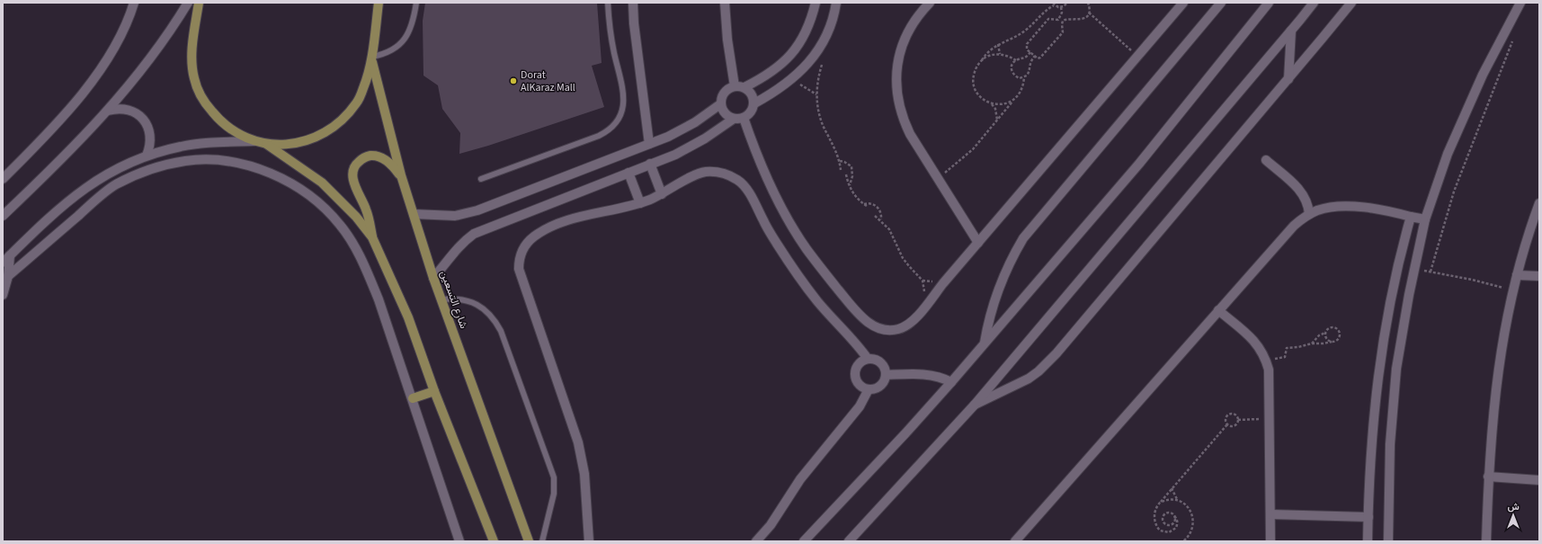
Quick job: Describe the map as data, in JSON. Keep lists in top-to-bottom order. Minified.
{"streets":{"main road":["شارع التسعين"]},"places":["Dorat AlKaraz Mall"],"north":"top"}
